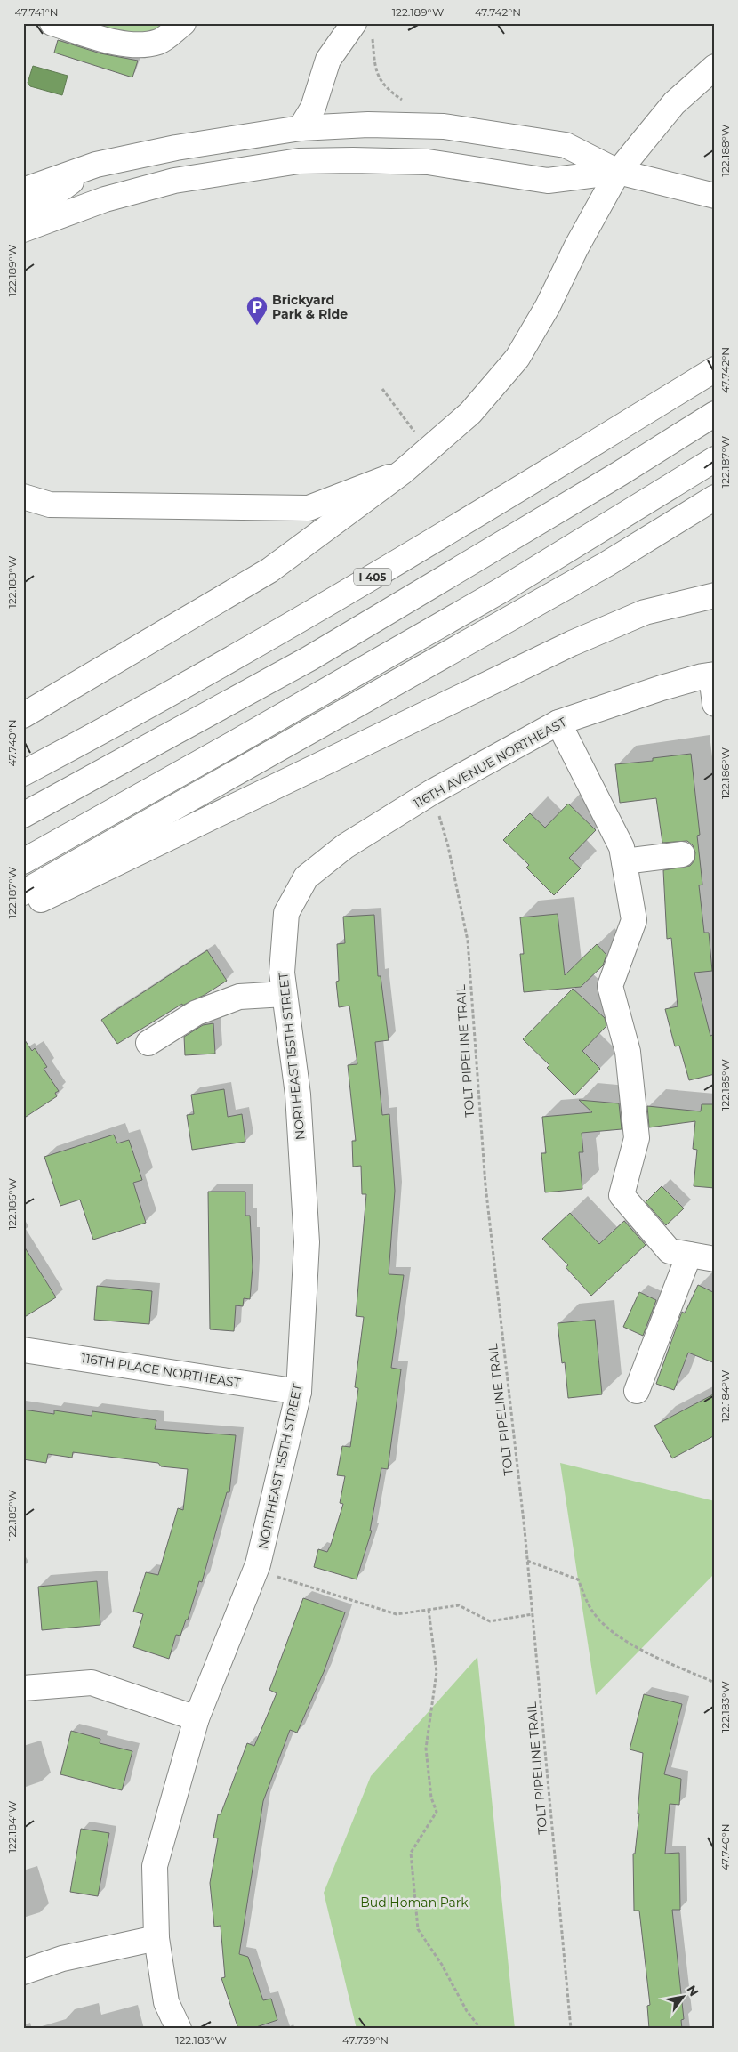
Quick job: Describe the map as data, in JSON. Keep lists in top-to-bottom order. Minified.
{"streets":{"main road":["I 405","116TH AVENUE NORTHEAST","NORTHEAST 155TH STREET","116TH PLACE NORTHEAST"],"path":["TOLT PIPELINE TRAIL"]},"crossings":[["116TH AVENUE NORTHEAST","TOLT PIPELINE TRAIL"],["116TH AVENUE NORTHEAST","NORTHEAST 155TH STREET"],["NORTHEAST 155TH STREET","116TH PLACE NORTHEAST"]],"parks":["Bud Homan Park"],"places":{"parking":["Brickyard Park & Ride"]},"north":"top right","coordinates":["47.741°N","122.189°W","47.742°N","122.188°W","122.187°W","47.740°N","122.186°W","122.185°W","122.184°W","122.183°W","47.739°N"]}
